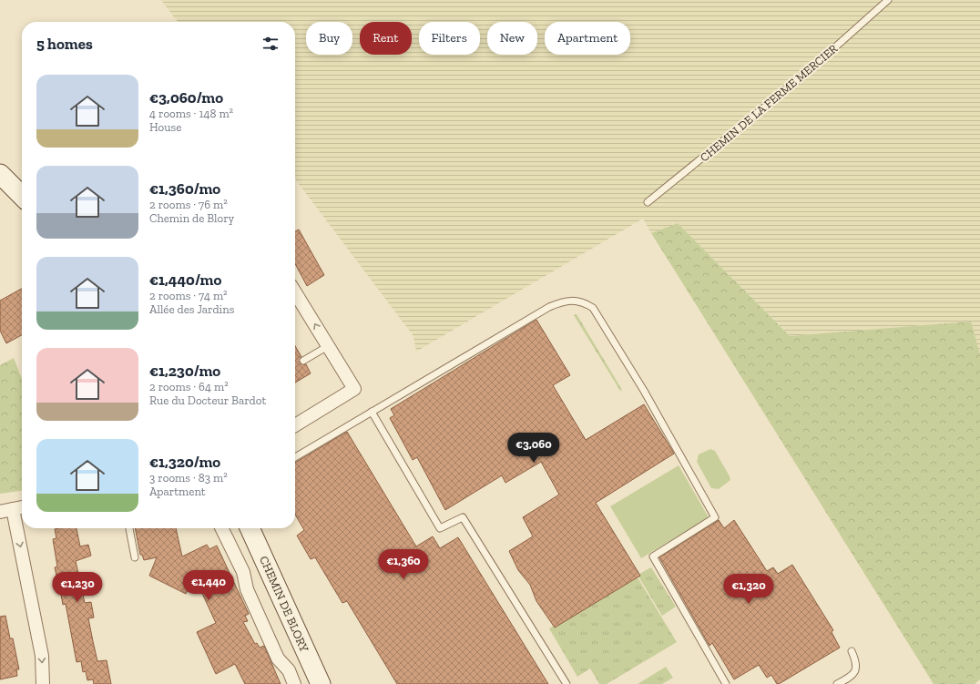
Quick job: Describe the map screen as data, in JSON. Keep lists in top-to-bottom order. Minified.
{"streets":{"street":["CHEMIN DE BLORY"],"lane":["CHEMIN DE LA FERME MERCIER"]},"page":{"chip":["Buy","Rent","Filters","New","Apartment"],"heading":"5 homes","list":[{"name":"€3,060/mo","note":"4 rooms · 148 m² · House"},{"name":"€1,360/mo","note":"2 rooms · 76 m² · Chemin de Blory"},{"name":"€1,440/mo","note":"2 rooms · 74 m² · Allée des Jardins"},{"name":"€1,230/mo","note":"2 rooms · 64 m² · Rue du Docteur Bardot"},{"name":"€1,320/mo","note":"3 rooms · 83 m² · Apartment"}],"price":["€3,060","€1,360","€1,440","€1,230","€1,320"]}}
